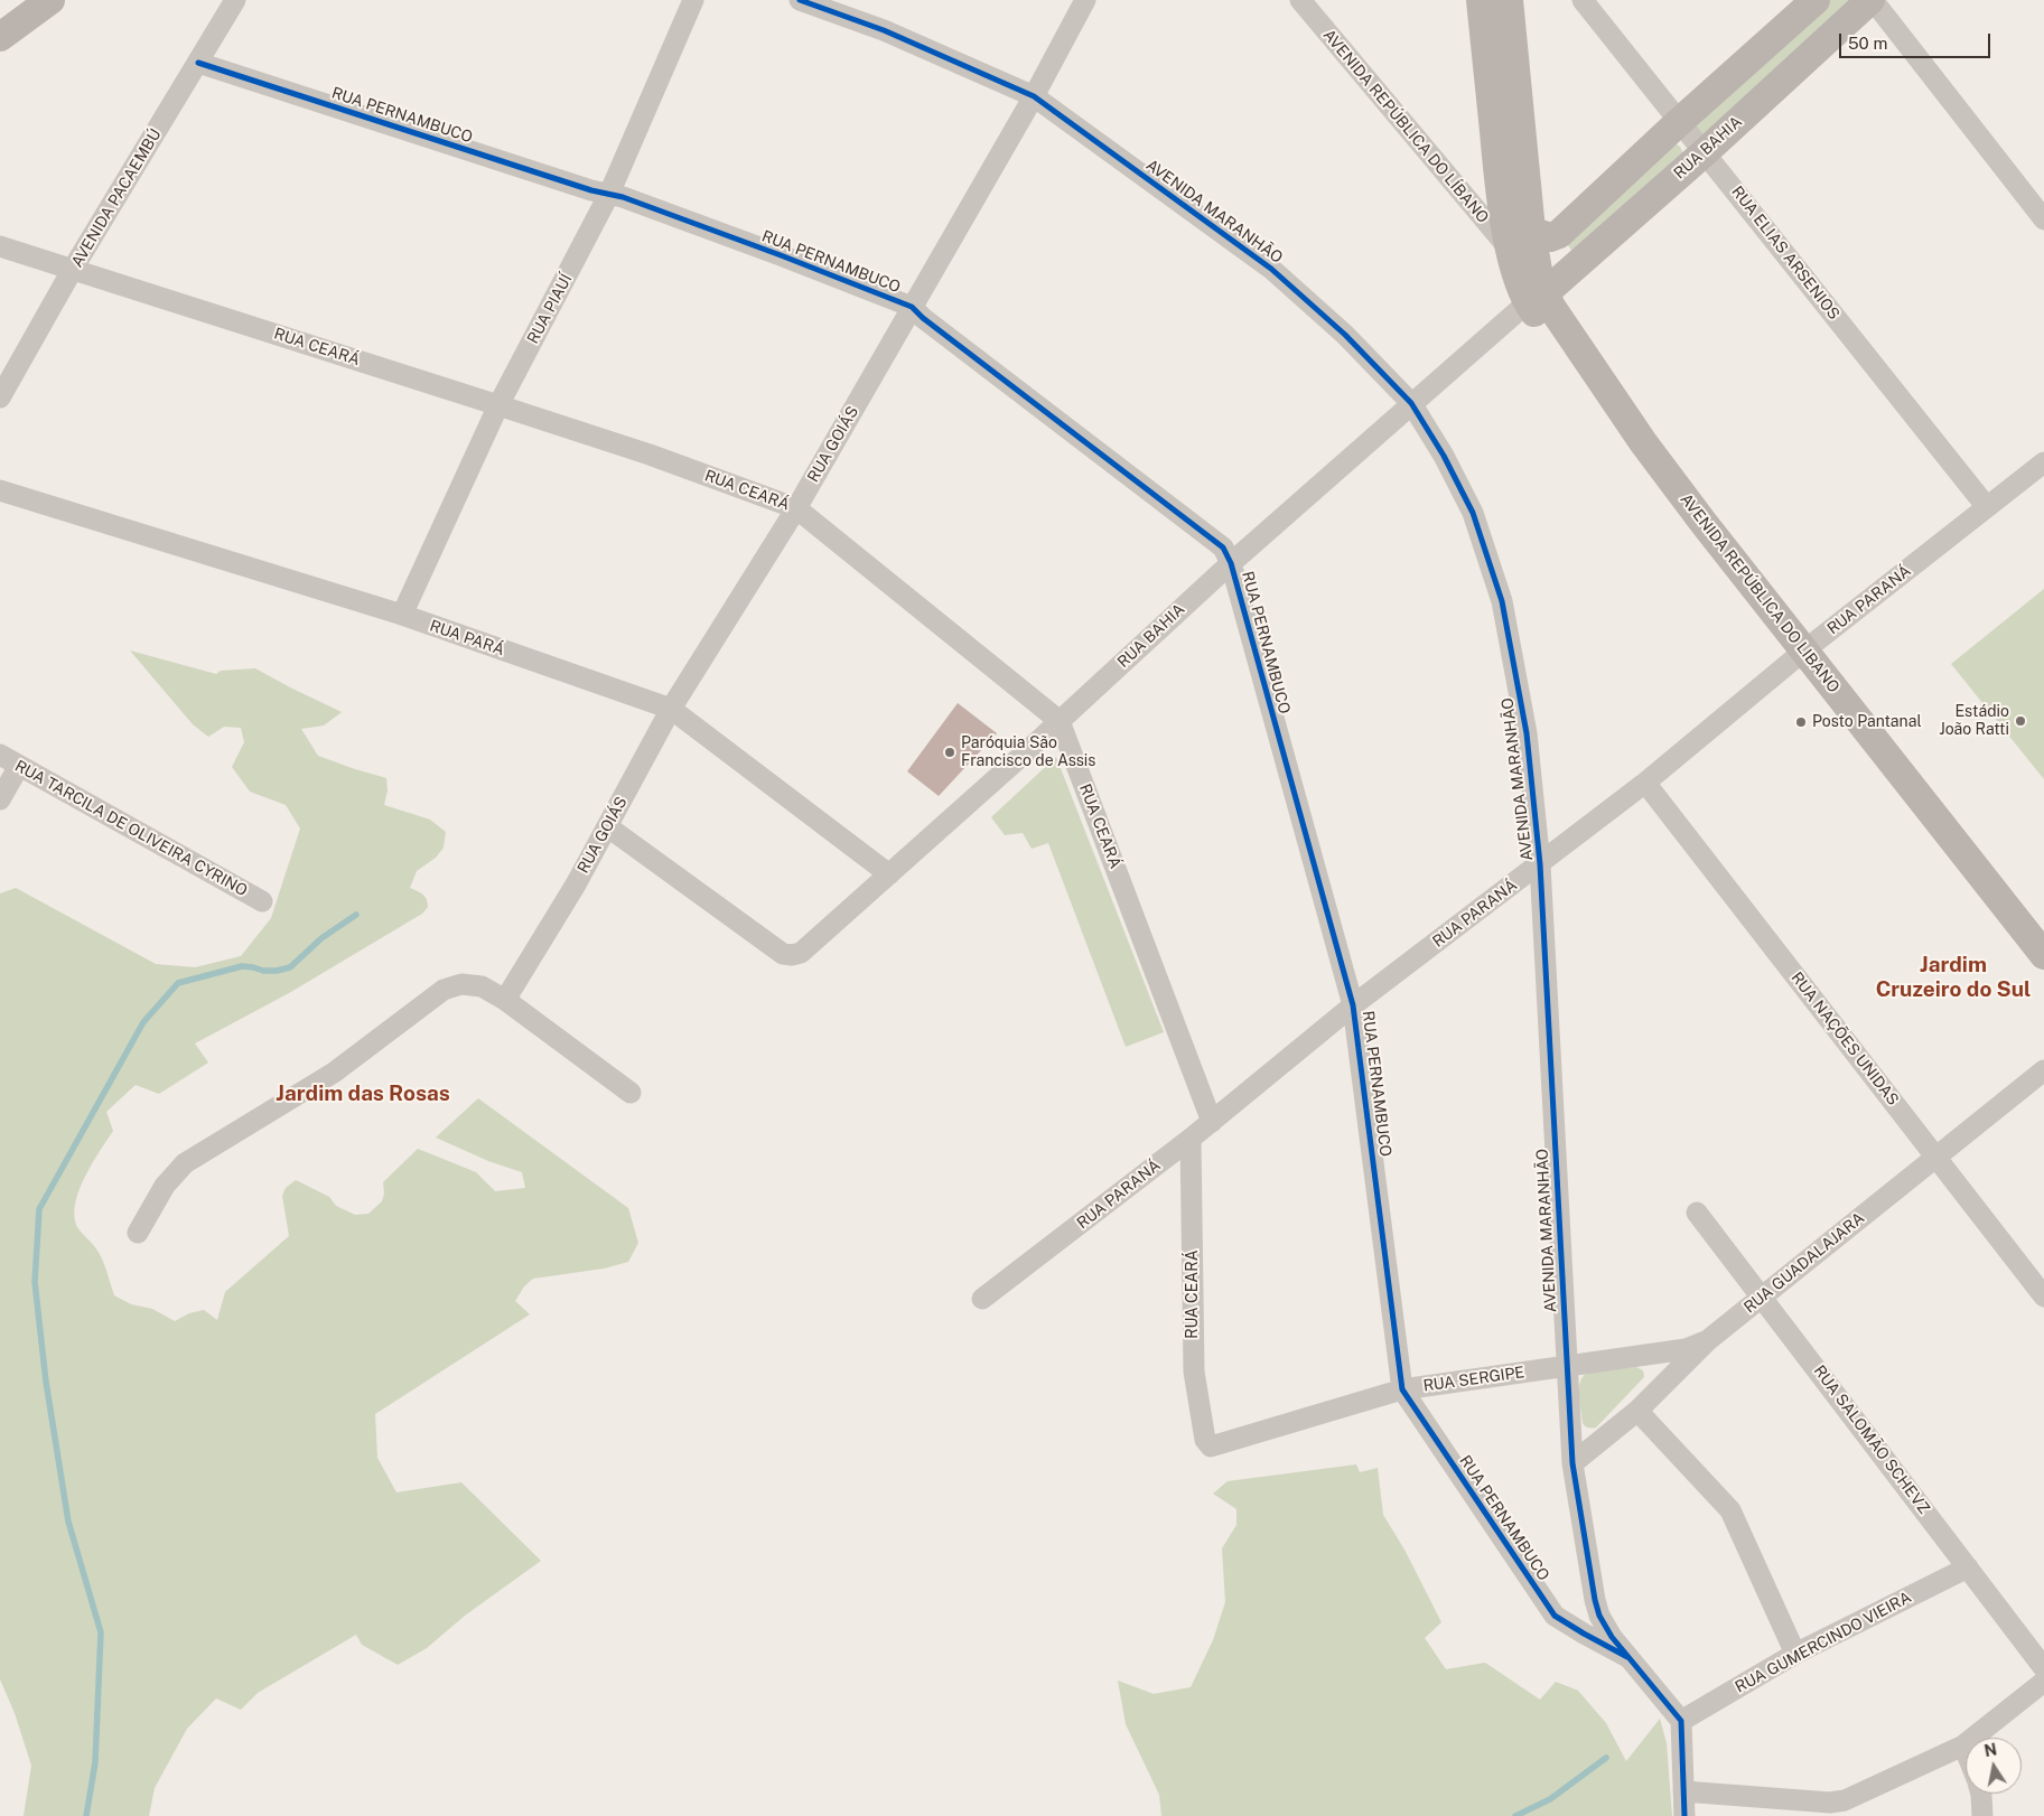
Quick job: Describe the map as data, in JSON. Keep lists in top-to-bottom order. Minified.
{"streets":{"main road":["RUA BAHIA","AVENIDA REPÚBLICA DO LIBANO"],"street":["RUA PERNAMBUCO","AVENIDA REPÚBLICA DO LÍBANO","AVENIDA PACAEMBÚ","AVENIDA MARANHÃO","RUA ELIAS ARSENIOS","RUA PIAUÍ","RUA CEARÁ","RUA GOIÁS","RUA PARANÁ","RUA PARÁ","RUA TARCILA DE OLIVEIRA CYRINO","RUA NAÇÕES UNIDAS","RUA GUADALAJARA","RUA SERGIPE","RUA SALOMÃO SCHEVZ","RUA GUMERCINDO VIEIRA"]},"crossings":[["RUA PERNAMBUCO","RUA BAHIA"],["RUA PERNAMBUCO","AVENIDA PACAEMBÚ"],["RUA PERNAMBUCO","AVENIDA MARANHÃO"],["RUA PERNAMBUCO","RUA PIAUÍ"],["RUA PERNAMBUCO","RUA GOIÁS"],["RUA PERNAMBUCO","RUA PARANÁ"],["RUA PERNAMBUCO","RUA SERGIPE"],["RUA BAHIA","AVENIDA MARANHÃO"],["RUA BAHIA","RUA ELIAS ARSENIOS"],["RUA BAHIA","RUA CEARÁ"],["RUA BAHIA","RUA GOIÁS"],["RUA BAHIA","AVENIDA REPÚBLICA DO LIBANO"],["RUA BAHIA","RUA PARÁ"],["AVENIDA PACAEMBÚ","RUA CEARÁ"],["AVENIDA MARANHÃO","RUA GOIÁS"],["AVENIDA MARANHÃO","RUA PARANÁ"],["AVENIDA MARANHÃO","RUA GUADALAJARA"],["AVENIDA MARANHÃO","RUA SERGIPE"],["AVENIDA MARANHÃO","RUA GUMERCINDO VIEIRA"],["RUA ELIAS ARSENIOS","RUA PARANÁ"],["RUA PIAUÍ","RUA CEARÁ"],["RUA PIAUÍ","RUA PARÁ"],["RUA CEARÁ","RUA GOIÁS"],["RUA CEARÁ","RUA PARANÁ"],["RUA CEARÁ","RUA SERGIPE"],["RUA GOIÁS","RUA PARÁ"],["AVENIDA REPÚBLICA DO LIBANO","RUA PARANÁ"],["RUA PARANÁ","RUA NAÇÕES UNIDAS"],["RUA NAÇÕES UNIDAS","RUA GUADALAJARA"],["RUA GUADALAJARA","RUA SERGIPE"],["RUA GUADALAJARA","RUA SALOMÃO SCHEVZ"],["RUA SALOMÃO SCHEVZ","RUA GUMERCINDO VIEIRA"]],"districts":["Jardim Cruzeiro do Sul","Jardim das Rosas"],"places":["Estádio João Ratti","Posto Pantanal","Paróquia São Francisco de Assis"],"scale_bar":"50 m","north":"top"}
